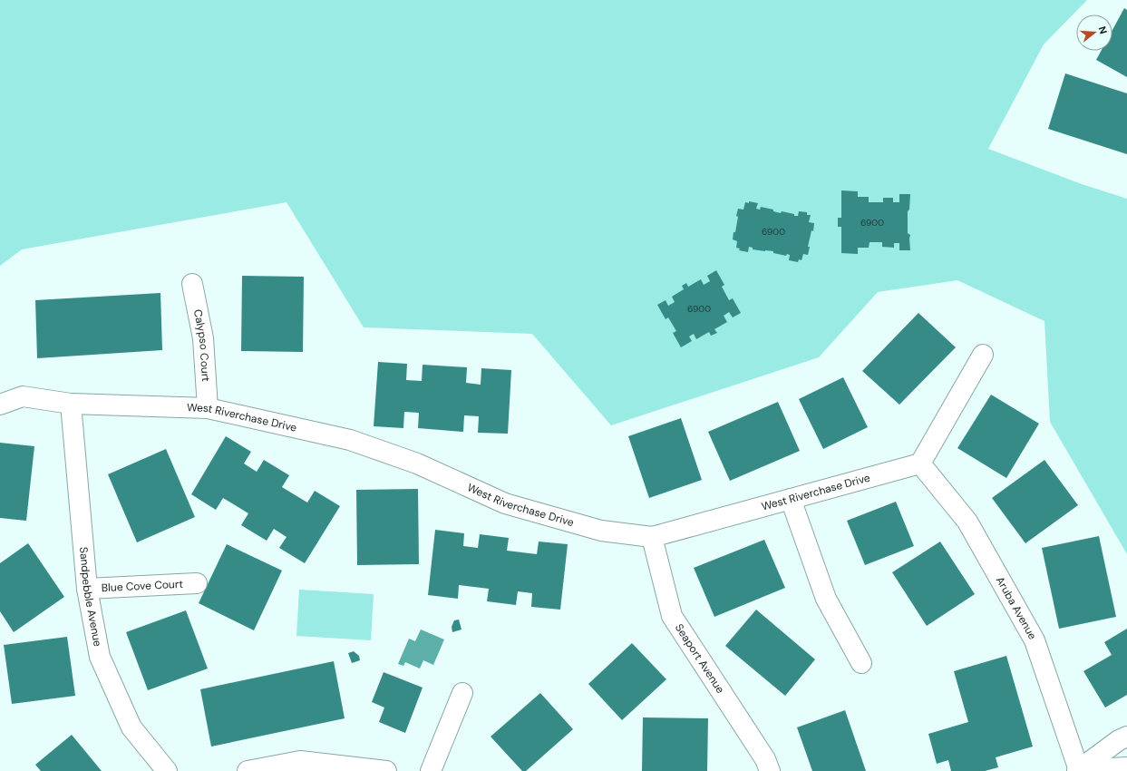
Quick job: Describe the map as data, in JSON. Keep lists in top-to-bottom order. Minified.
{"streets":{"street":["Calypso Court","West Riverchase Drive","Blue Cove Court","Sandpebble Avenue","Aruba Avenue","Seaport Avenue"]},"crossings":[["Calypso Court","West Riverchase Drive"],["West Riverchase Drive","Sandpebble Avenue"],["West Riverchase Drive","Aruba Avenue"],["West Riverchase Drive","Seaport Avenue"],["Blue Cove Court","Sandpebble Avenue"]],"house_numbers":["6900","6900","6900"],"north":"right"}
